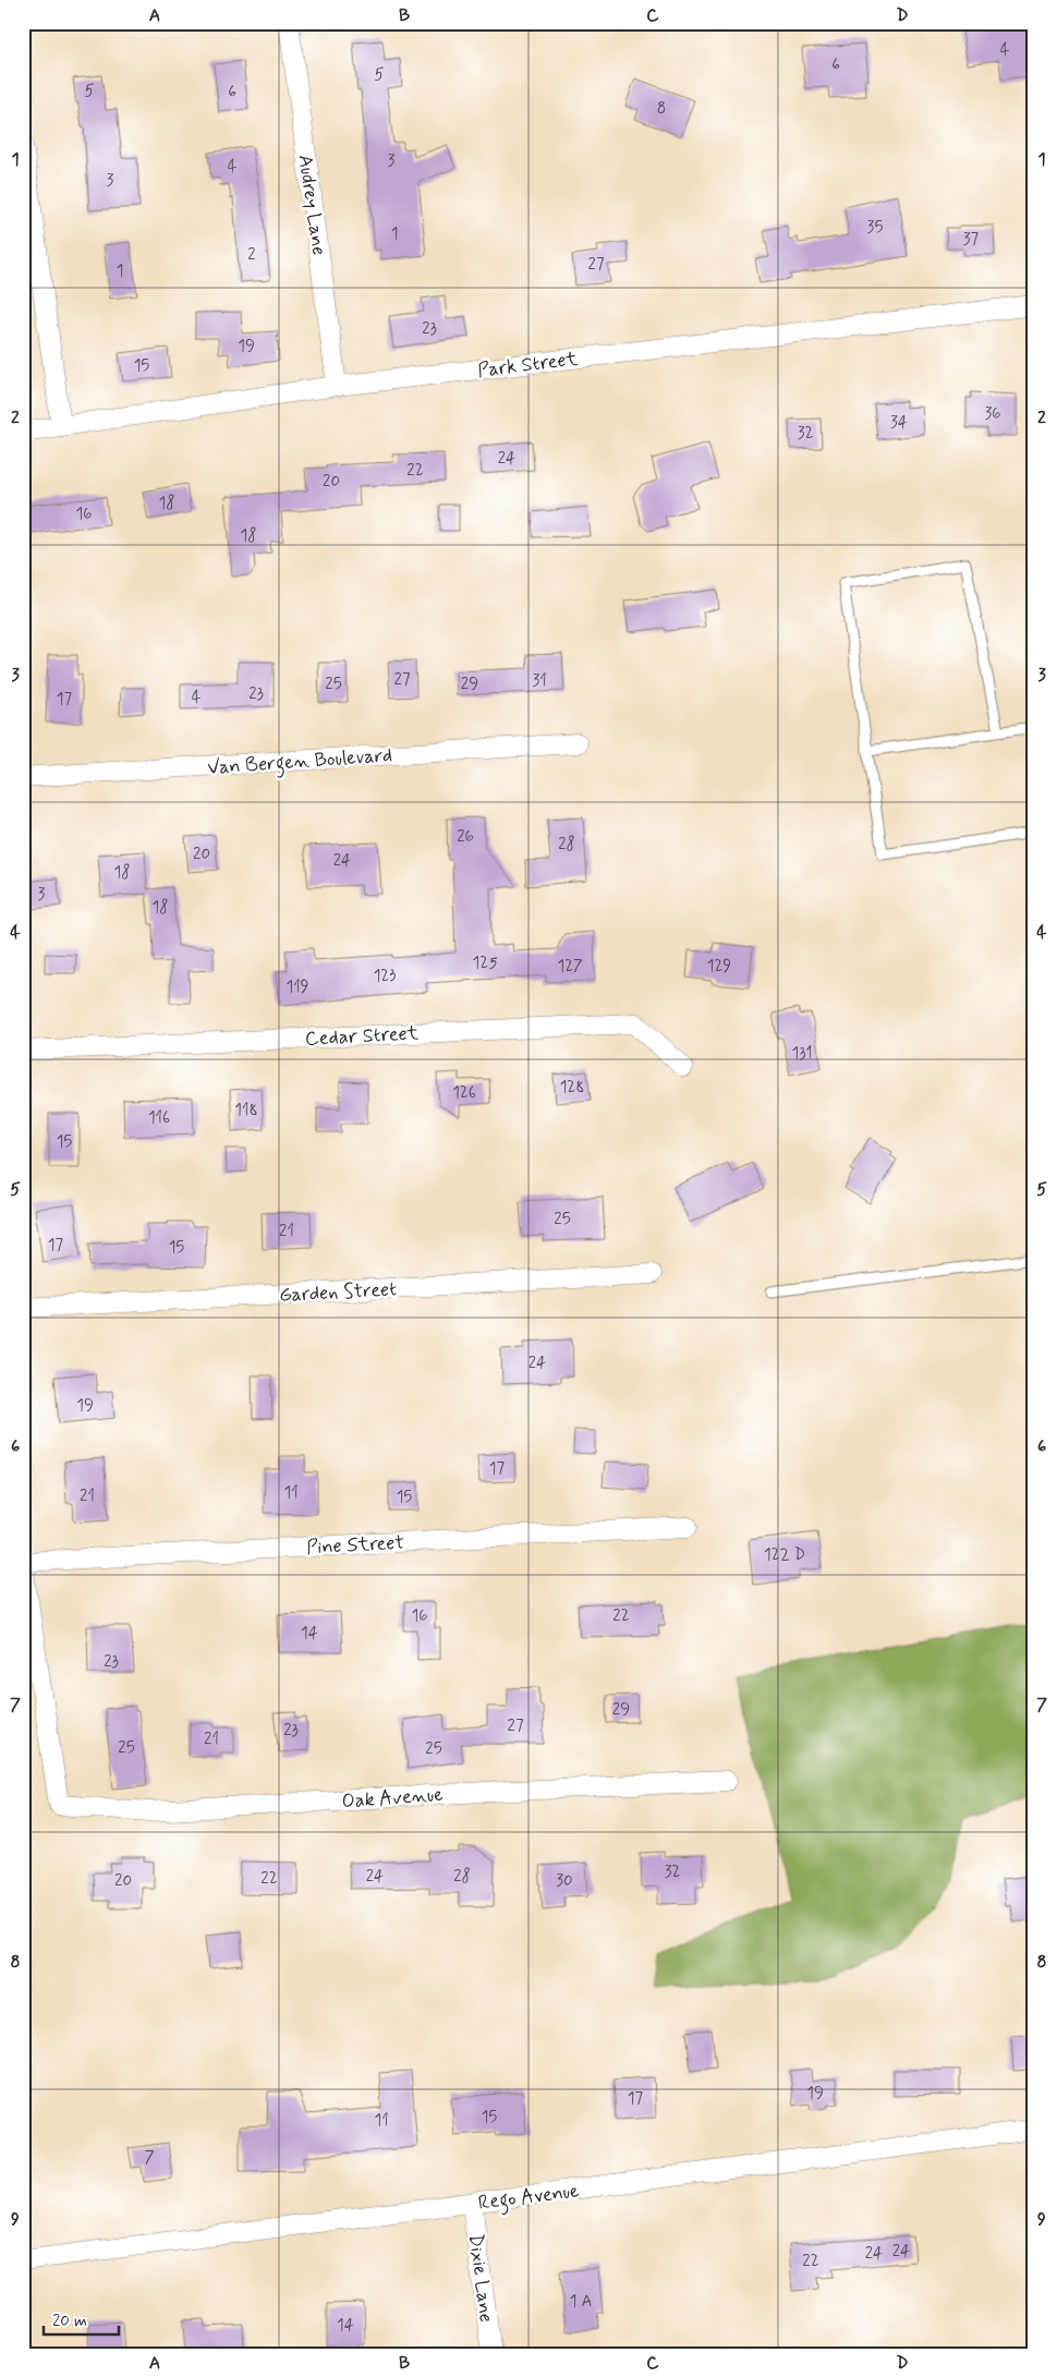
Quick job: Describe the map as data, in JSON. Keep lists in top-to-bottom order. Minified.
{"streets":{"street":["Audrey Lane","Park Street","Van Bergen Boulevard","Cedar Street","Garden Street","Pine Street","Oak Avenue","Rego Avenue","Dixie Lane"]},"crossings":[["Audrey Lane","Park Street"],["Pine Street","Oak Avenue"],["Rego Avenue","Dixie Lane"]],"house_numbers":["4","6","5","5","6","8","3","4","3","35","1","37","2","27","1","23","19","15","36","34","32","24","22","20","18","16","18","27","31","25","29","23","4","17","26","28","20","24","18","3","18","125","127","129","123","119","131","128","126","118","116","15","25","21","17","15","24","19","17","11","21","15","122 D","16","22","14","23","29","27","23","21","25","25","32","24","28","22","20","30","19","17","15","11","7","24","24","22","1 A","14"],"scale_bar":"20 m","grid":{"columns":["A","B","C","D"],"rows":["1","2","3","4","5","6","7","8","9"]}}
